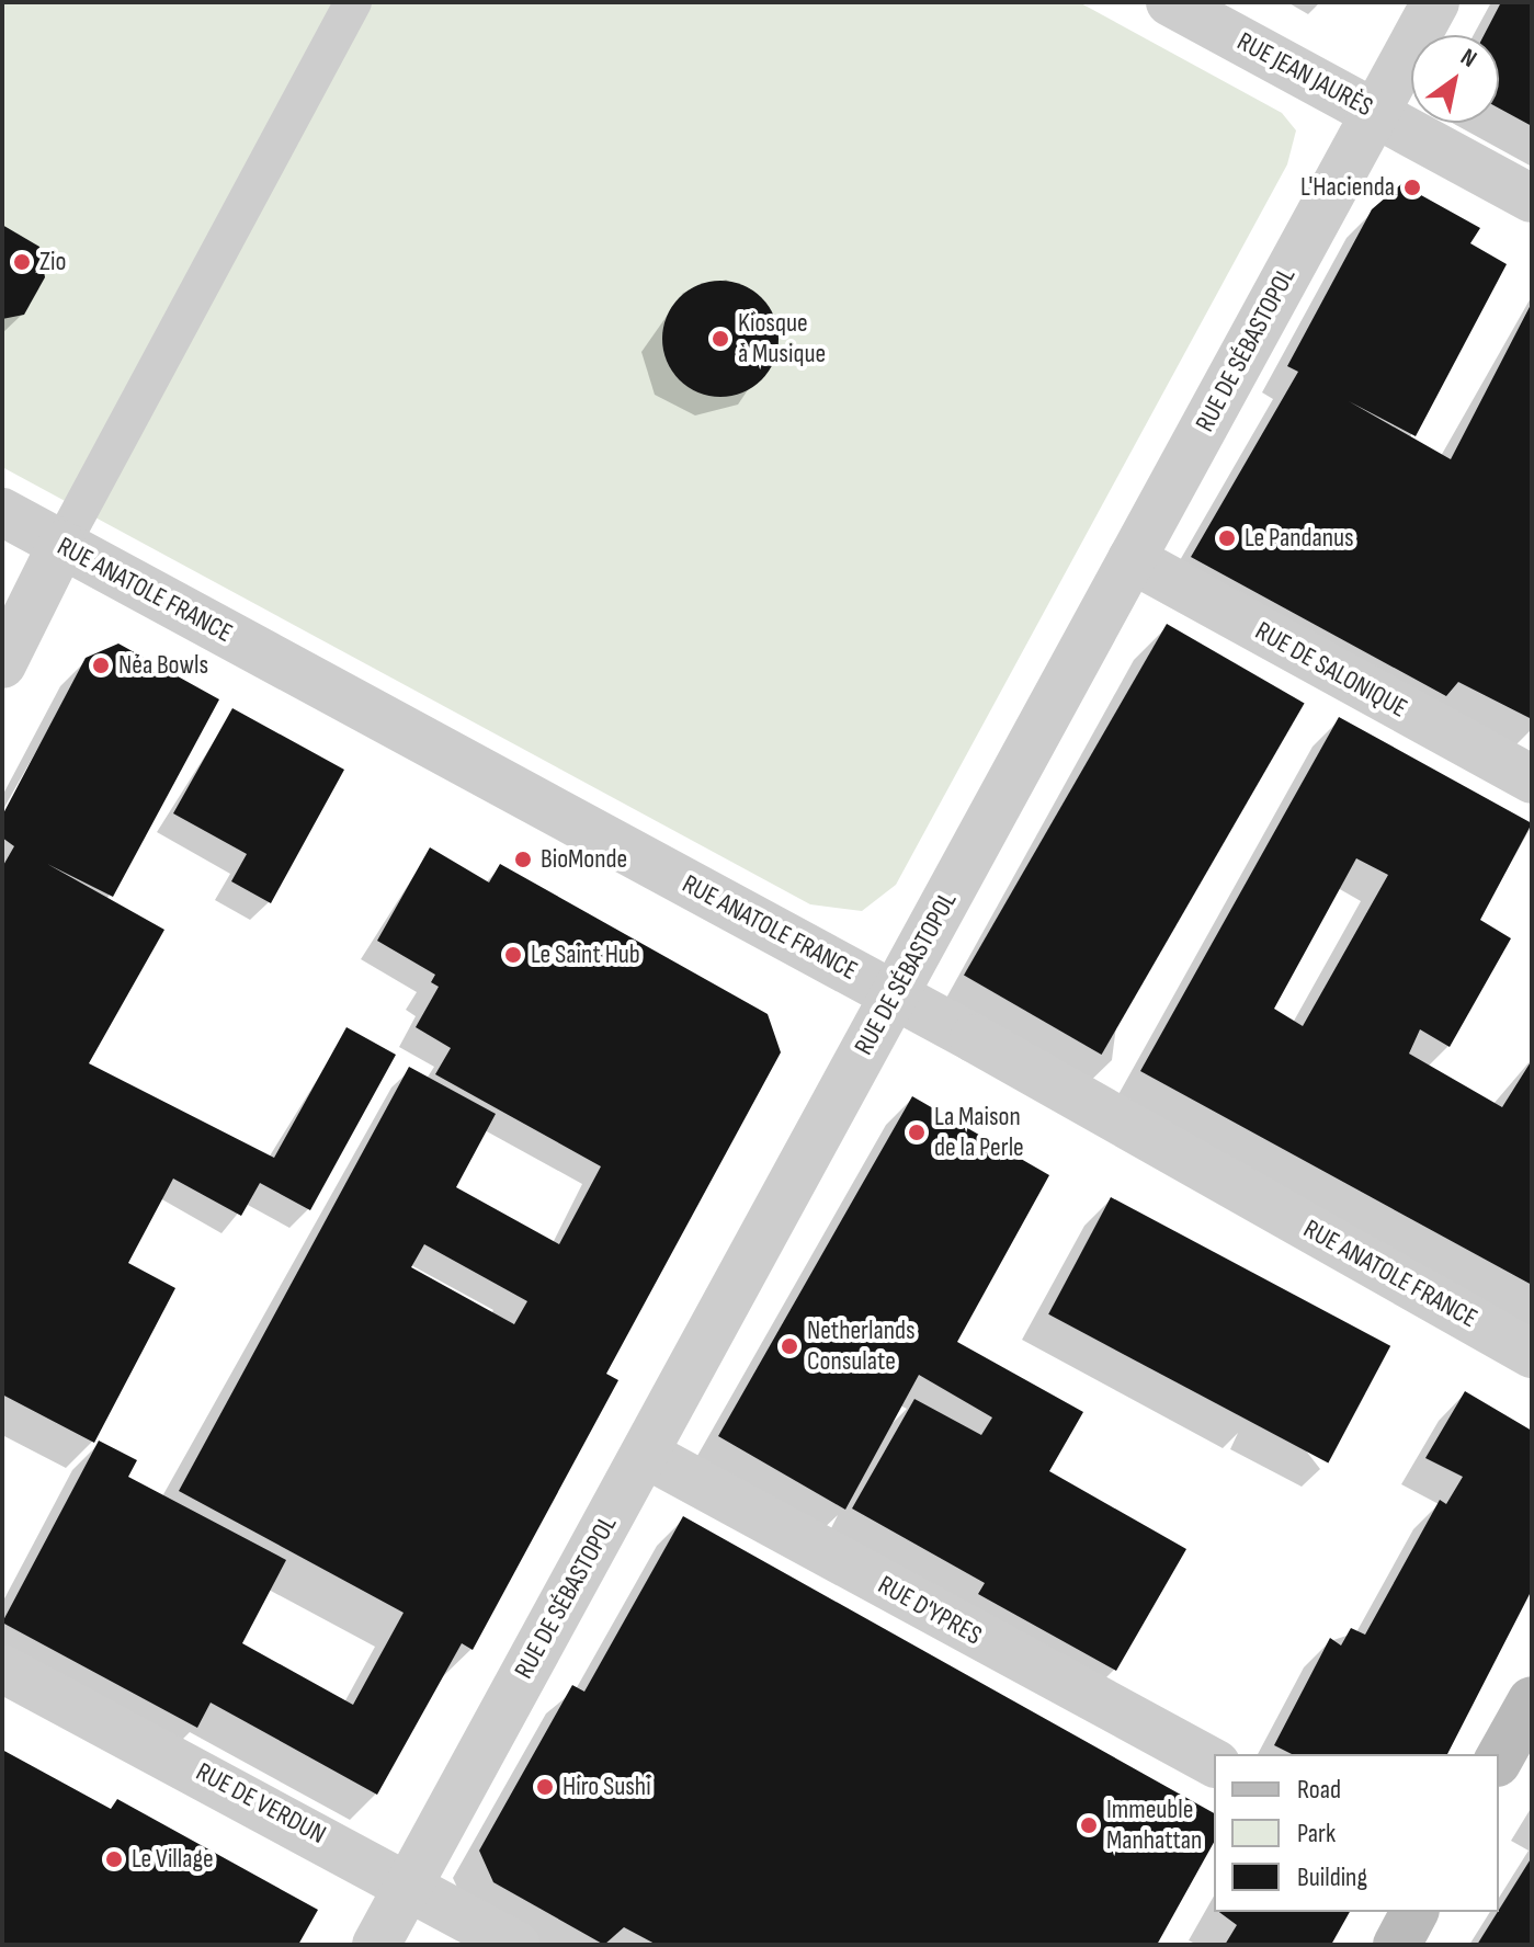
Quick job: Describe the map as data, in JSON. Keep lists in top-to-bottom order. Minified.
{"streets":{"street":["RUE JEAN JAURÈS","RUE DE SÉBASTOPOL","RUE ANATOLE FRANCE","RUE DE SALONIQUE","RUE D'YPRES","RUE DE VERDUN"]},"crossings":[["RUE JEAN JAURÈS","RUE DE SÉBASTOPOL"],["RUE DE SÉBASTOPOL","RUE ANATOLE FRANCE"],["RUE DE SÉBASTOPOL","RUE DE SALONIQUE"],["RUE DE SÉBASTOPOL","RUE D'YPRES"],["RUE DE SÉBASTOPOL","RUE DE VERDUN"]],"places":["L'Hacienda","Zio","Kiosque à Musique","Le Pandanus","Néa Bowls","BioMonde","Le Saint Hub","La Maison de la Perle","Netherlands Consulate","Hiro Sushi","Immeuble Manhattan","Le Village"],"legend":["Road","Park","Building"],"north":"top right"}
